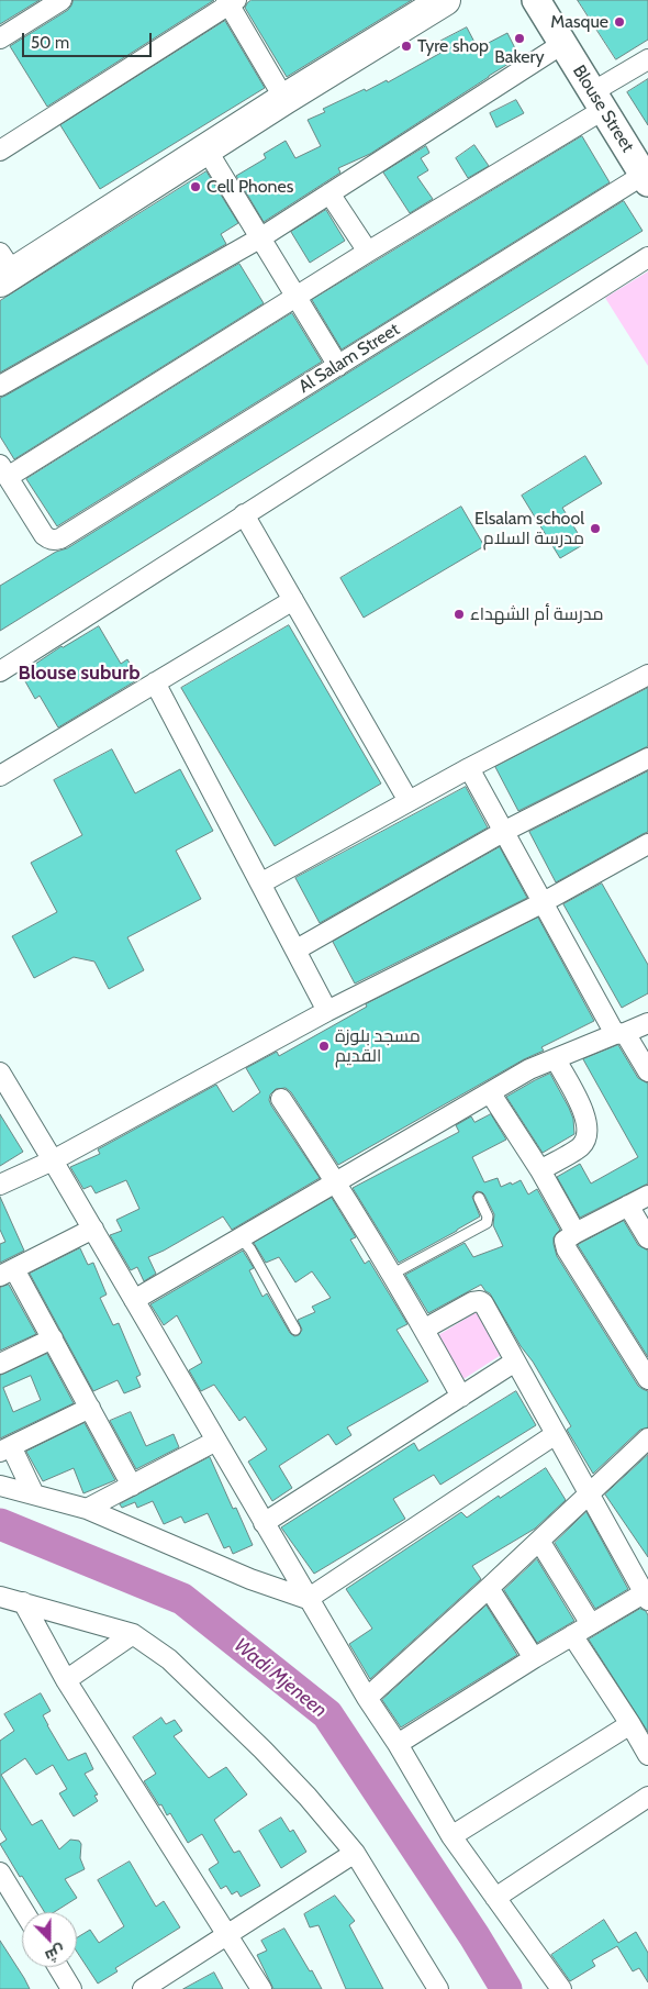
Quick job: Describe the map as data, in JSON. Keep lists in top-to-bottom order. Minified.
{"streets":{"street":["Blouse Street","Al Salam Street"]},"crossings":[["Blouse Street","Al Salam Street"]],"districts":["Blouse suburb"],"water":["Wadi Mjeneen"],"places":["Masque","Bakery","Tyre shop","Cell Phones","Elsalam school مدرسة السلام","مدرسة أم الشهداء","مسجد بلوزة القديم"],"scale_bar":"50 m","north":"bottom"}
